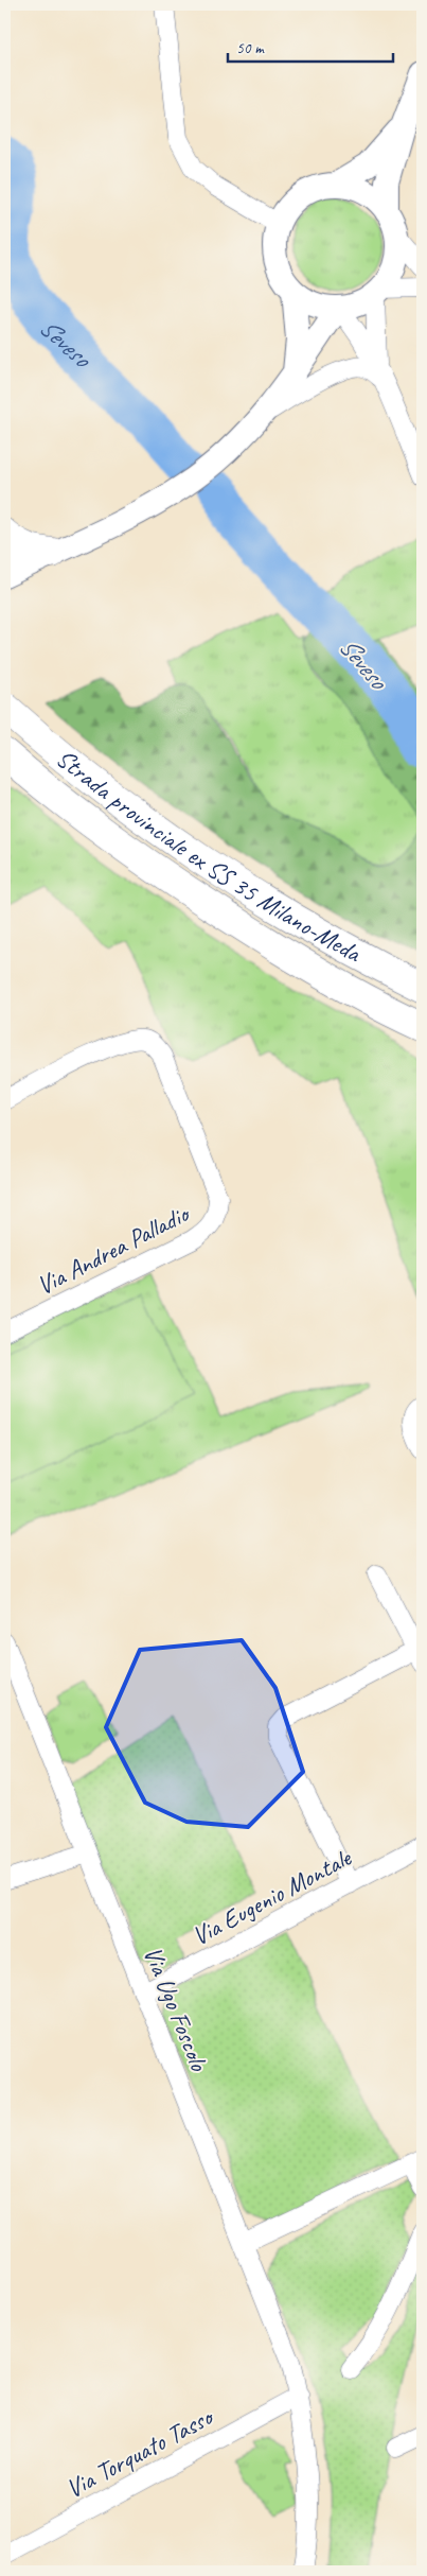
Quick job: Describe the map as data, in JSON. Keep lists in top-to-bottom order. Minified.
{"streets":{"highway":["Strada provinciale ex SS 35 Milano-Meda"],"street":["Via Andrea Palladio","Via Eugenio Montale","Via Ugo Foscolo","Via Torquato Tasso"]},"crossings":[["Via Eugenio Montale","Via Ugo Foscolo"],["Via Ugo Foscolo","Via Torquato Tasso"]],"water":["Seveso"],"scale_bar":"50 m"}
